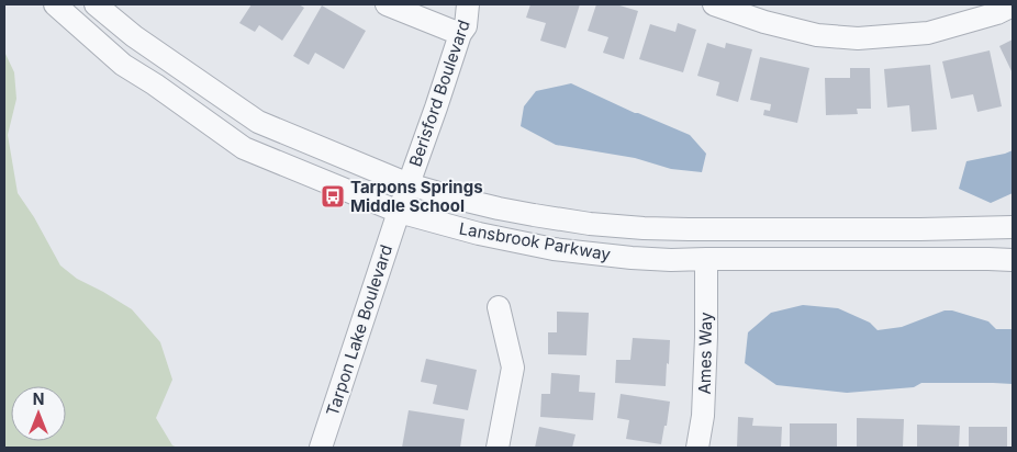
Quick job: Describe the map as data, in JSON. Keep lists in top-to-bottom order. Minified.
{"streets":{"street":["Berisford Boulevard","Lansbrook Parkway","Tarpon Lake Boulevard","Ames Way"]},"crossings":[["Berisford Boulevard","Lansbrook Parkway"],["Berisford Boulevard","Tarpon Lake Boulevard"],["Lansbrook Parkway","Tarpon Lake Boulevard"],["Lansbrook Parkway","Ames Way"]],"places":{"bus stop":["Tarpons Springs Middle School"]},"north":"top"}
